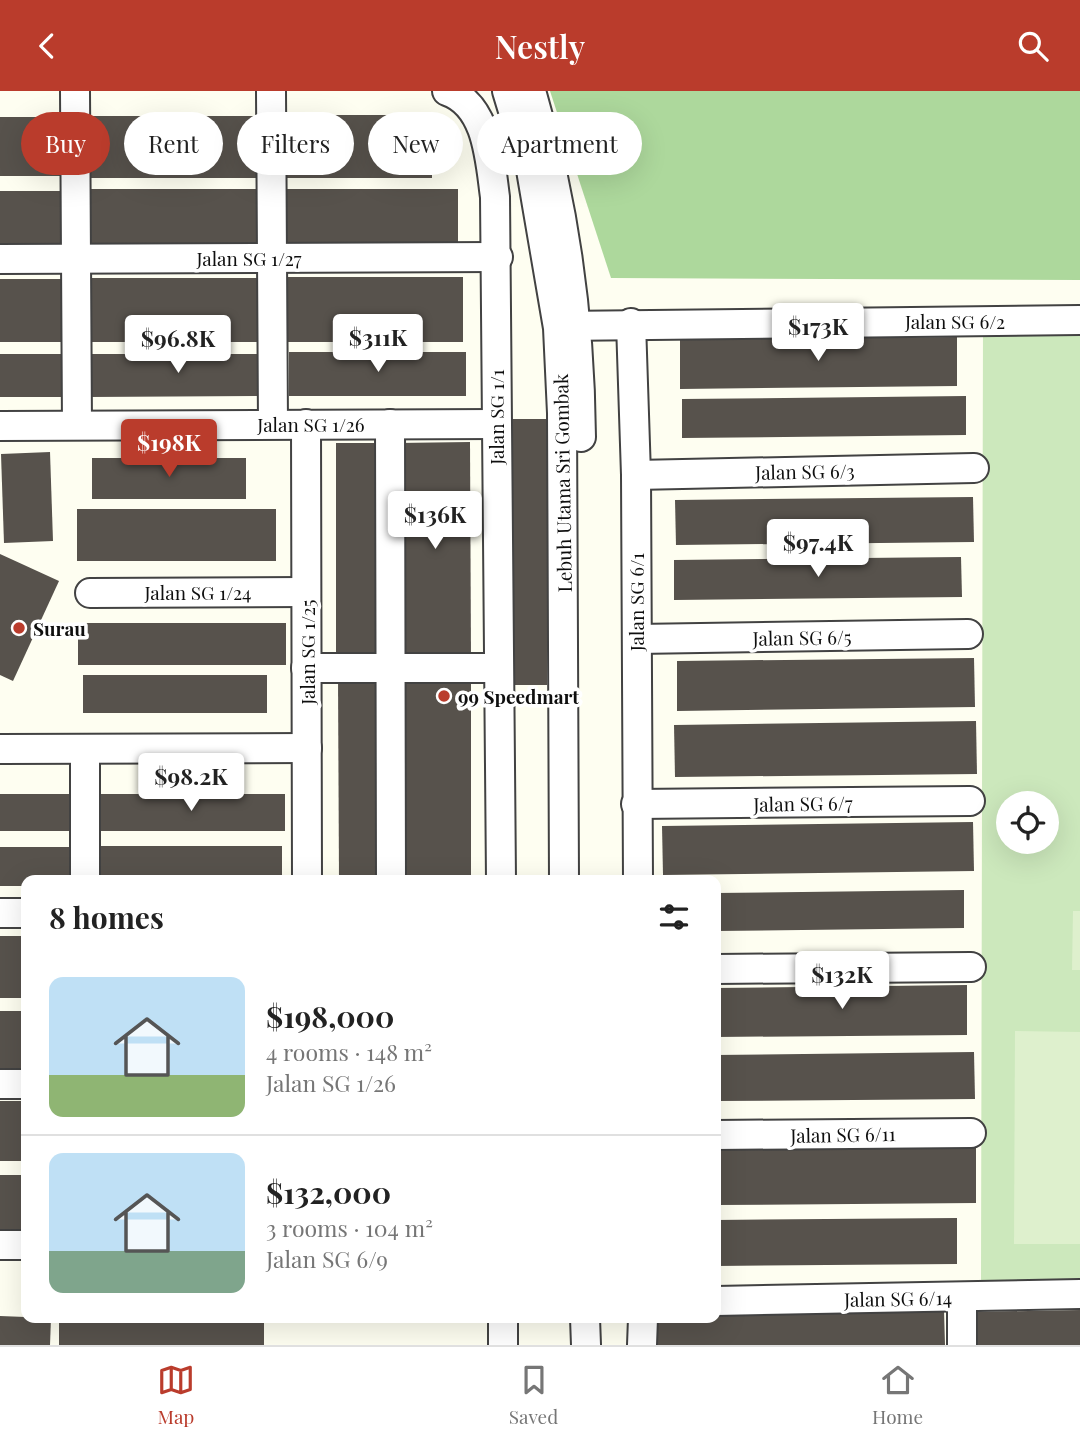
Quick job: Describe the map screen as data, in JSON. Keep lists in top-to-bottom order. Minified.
{"streets":{"street":["Jalan SG 1/27","Jalan SG 6/2","Jalan SG 1/1","Jalan SG 1/26","Jalan SG 6/3","Lebuh Utama Sri Gombak","Jalan SG 1/24","Jalan SG 6/1","Jalan SG 6/5","Jalan SG 1/25","Jalan SG 6/7","Jalan SG 6/11","Jalan SG 6/14"]},"crossings":[["Jalan SG 1/27","Jalan SG 1/1"],["Jalan SG 6/2","Lebuh Utama Sri Gombak"],["Jalan SG 6/2","Jalan SG 6/1"],["Jalan SG 1/1","Jalan SG 1/26"],["Jalan SG 1/26","Jalan SG 1/25"],["Jalan SG 6/3","Jalan SG 6/1"],["Jalan SG 1/24","Jalan SG 1/25"],["Jalan SG 6/1","Jalan SG 6/5"],["Jalan SG 6/1","Jalan SG 6/7"]],"places":["Surau","99 Speedmart"],"page":{"header":"Nestly","chip":["Buy","Rent","Filters","New","Apartment"],"price":["$173K","$311K","$96.8K","$198K","$136K","$97.4K","$98.2K","$132K"],"heading":"8 homes","list":[{"name":"$198,000","note":"4 rooms · 148 m² · Jalan SG 1/26"},{"name":"$132,000","note":"3 rooms · 104 m² · Jalan SG 6/9"}],"tabs":["Map","Saved","Home"]}}
